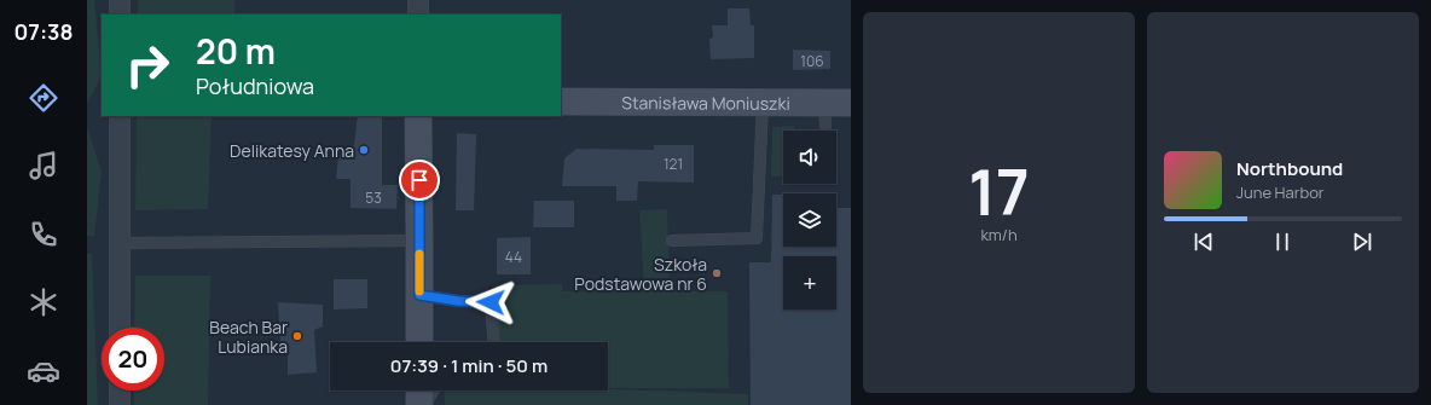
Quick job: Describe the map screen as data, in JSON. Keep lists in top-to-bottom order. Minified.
{"streets":{"street":["Stanisława Moniuszki"]},"places":["Delikatesy Anna","Szkoła Podstawowa nr 6","Beach Bar Lubianka"],"house_numbers":["106","121","53","44"],"page":{"tabs":"07:38","tile":["17","km/h"],"turn":["20 m","Południowa"],"map_buttons":"+","song":["Northbound","June Harbor"],"limit":"20","trip":"07:39 · 1 min · 50 m"}}
